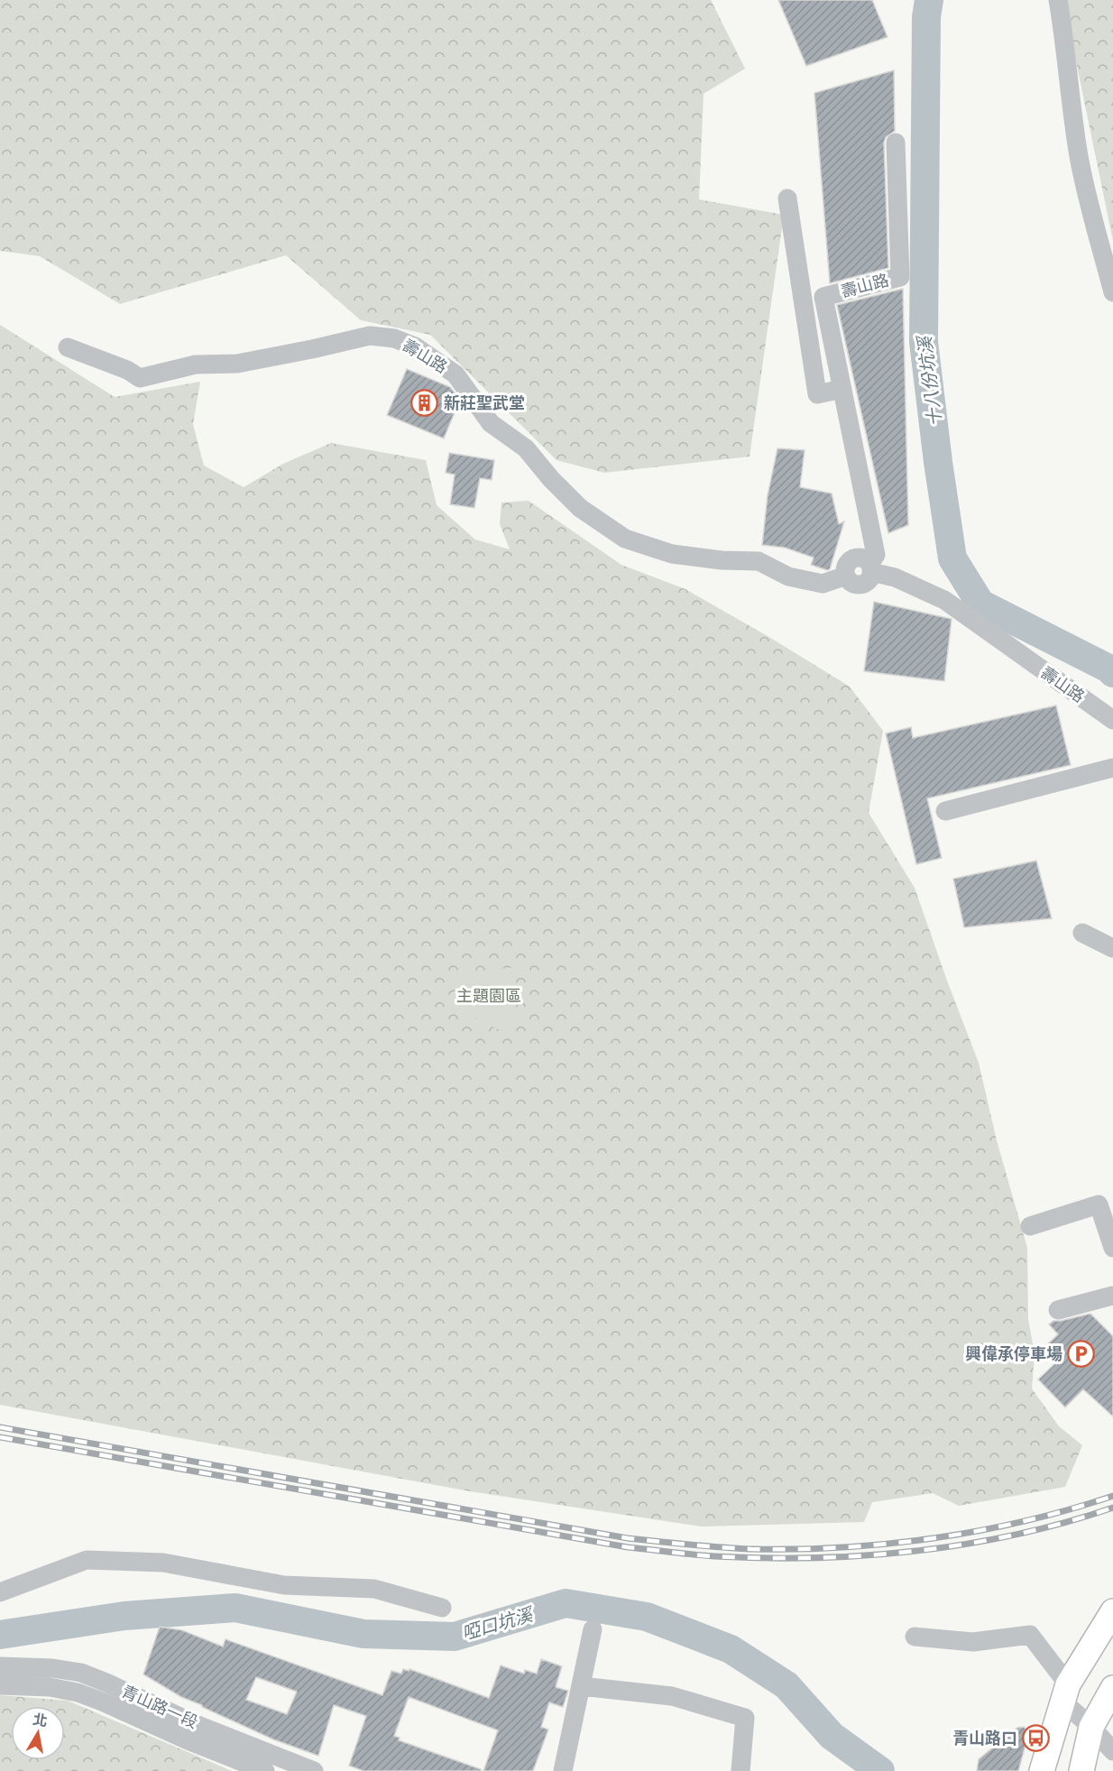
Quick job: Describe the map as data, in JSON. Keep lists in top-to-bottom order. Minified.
{"streets":{"street":["壽山路","青山路一段"]},"water":["十八份坑溪","啞口坑溪"],"parks":["主題園區"],"places":{"building":["新莊聖武堂"],"parking":["興偉承停車場"],"bus stop":["青山路口"]},"north":"top"}
